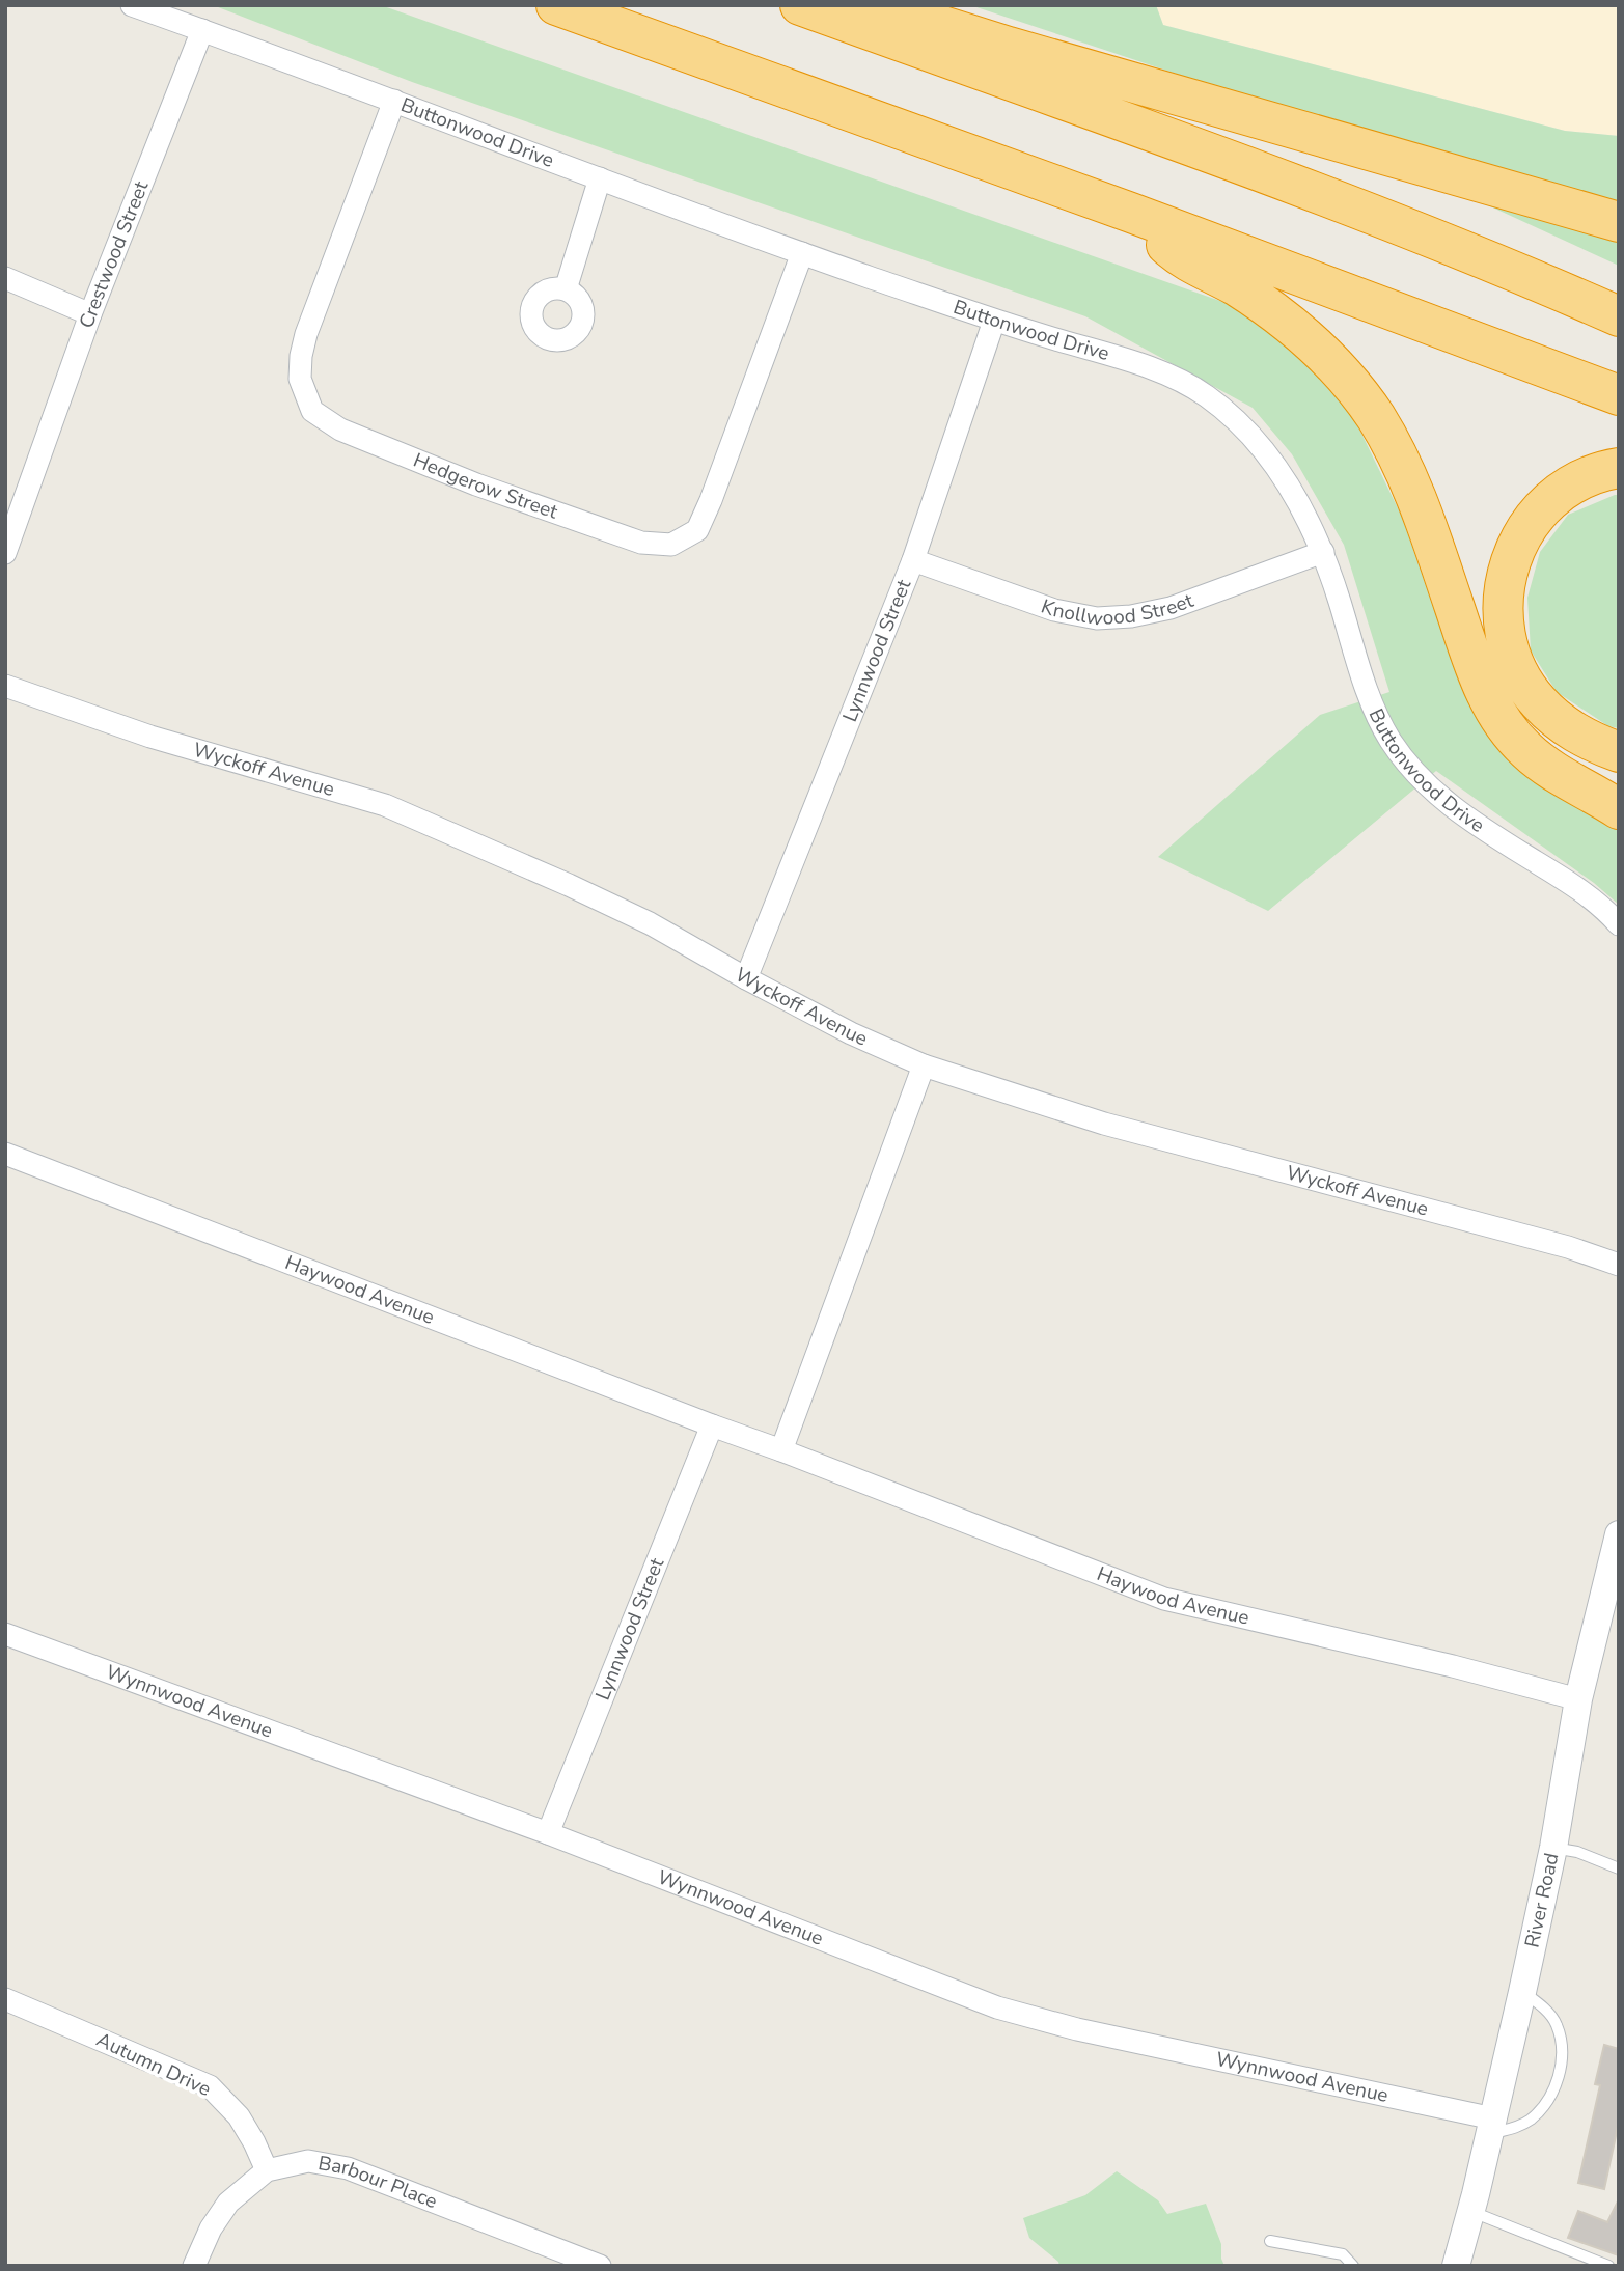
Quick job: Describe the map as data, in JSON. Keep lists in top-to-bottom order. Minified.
{"streets":{"street":["Buttonwood Drive","Crestwood Street","Hedgerow Street","Knollwood Street","Lynnwood Street","Wyckoff Avenue","Haywood Avenue","Wynnwood Avenue","River Road","Autumn Drive","Barbour Place"]},"crossings":[["Buttonwood Drive","Crestwood Street"],["Buttonwood Drive","Hedgerow Street"],["Buttonwood Drive","Knollwood Street"],["Buttonwood Drive","Lynnwood Street"],["Knollwood Street","Lynnwood Street"],["Lynnwood Street","Wyckoff Avenue"],["Lynnwood Street","Haywood Avenue"],["Lynnwood Street","Wynnwood Avenue"],["Haywood Avenue","River Road"],["Wynnwood Avenue","River Road"],["Autumn Drive","Barbour Place"]]}
